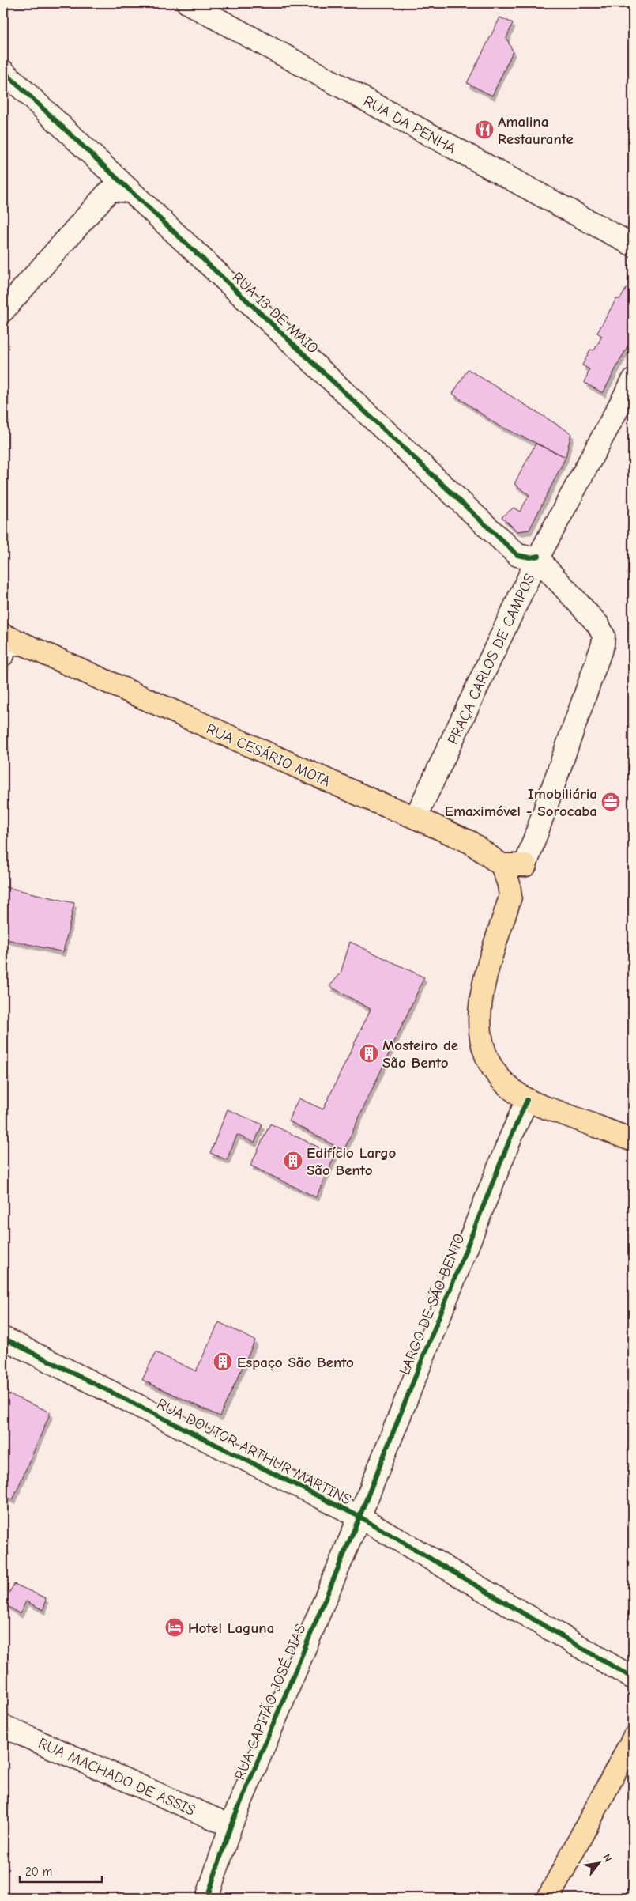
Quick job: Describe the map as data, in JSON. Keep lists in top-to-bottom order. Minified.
{"streets":{"main road":["RUA CESÁRIO MOTA"],"street":["RUA DA PENHA","RUA 13 DE MAIO","PRAÇA CARLOS DE CAMPOS","LARGO DE SÃO BENTO","RUA DOUTOR ARTHUR MARTINS","RUA CAPITÃO JOSÉ DIAS","RUA MACHADO DE ASSIS"]},"crossings":[["RUA 13 DE MAIO","PRAÇA CARLOS DE CAMPOS"],["PRAÇA CARLOS DE CAMPOS","RUA CESÁRIO MOTA"],["LARGO DE SÃO BENTO","RUA DOUTOR ARTHUR MARTINS"],["LARGO DE SÃO BENTO","RUA CAPITÃO JOSÉ DIAS"],["RUA DOUTOR ARTHUR MARTINS","RUA CAPITÃO JOSÉ DIAS"],["RUA CAPITÃO JOSÉ DIAS","RUA MACHADO DE ASSIS"]],"places":{"restaurant":["Amalina Restaurante"],"office":["Imobiliária Emaximóvel - Sorocaba"],"building":["Mosteiro de São Bento","Edifício Largo São Bento","Espaço São Bento"],"hotel":["Hotel Laguna"]},"scale_bar":"20 m","north":"top right"}
